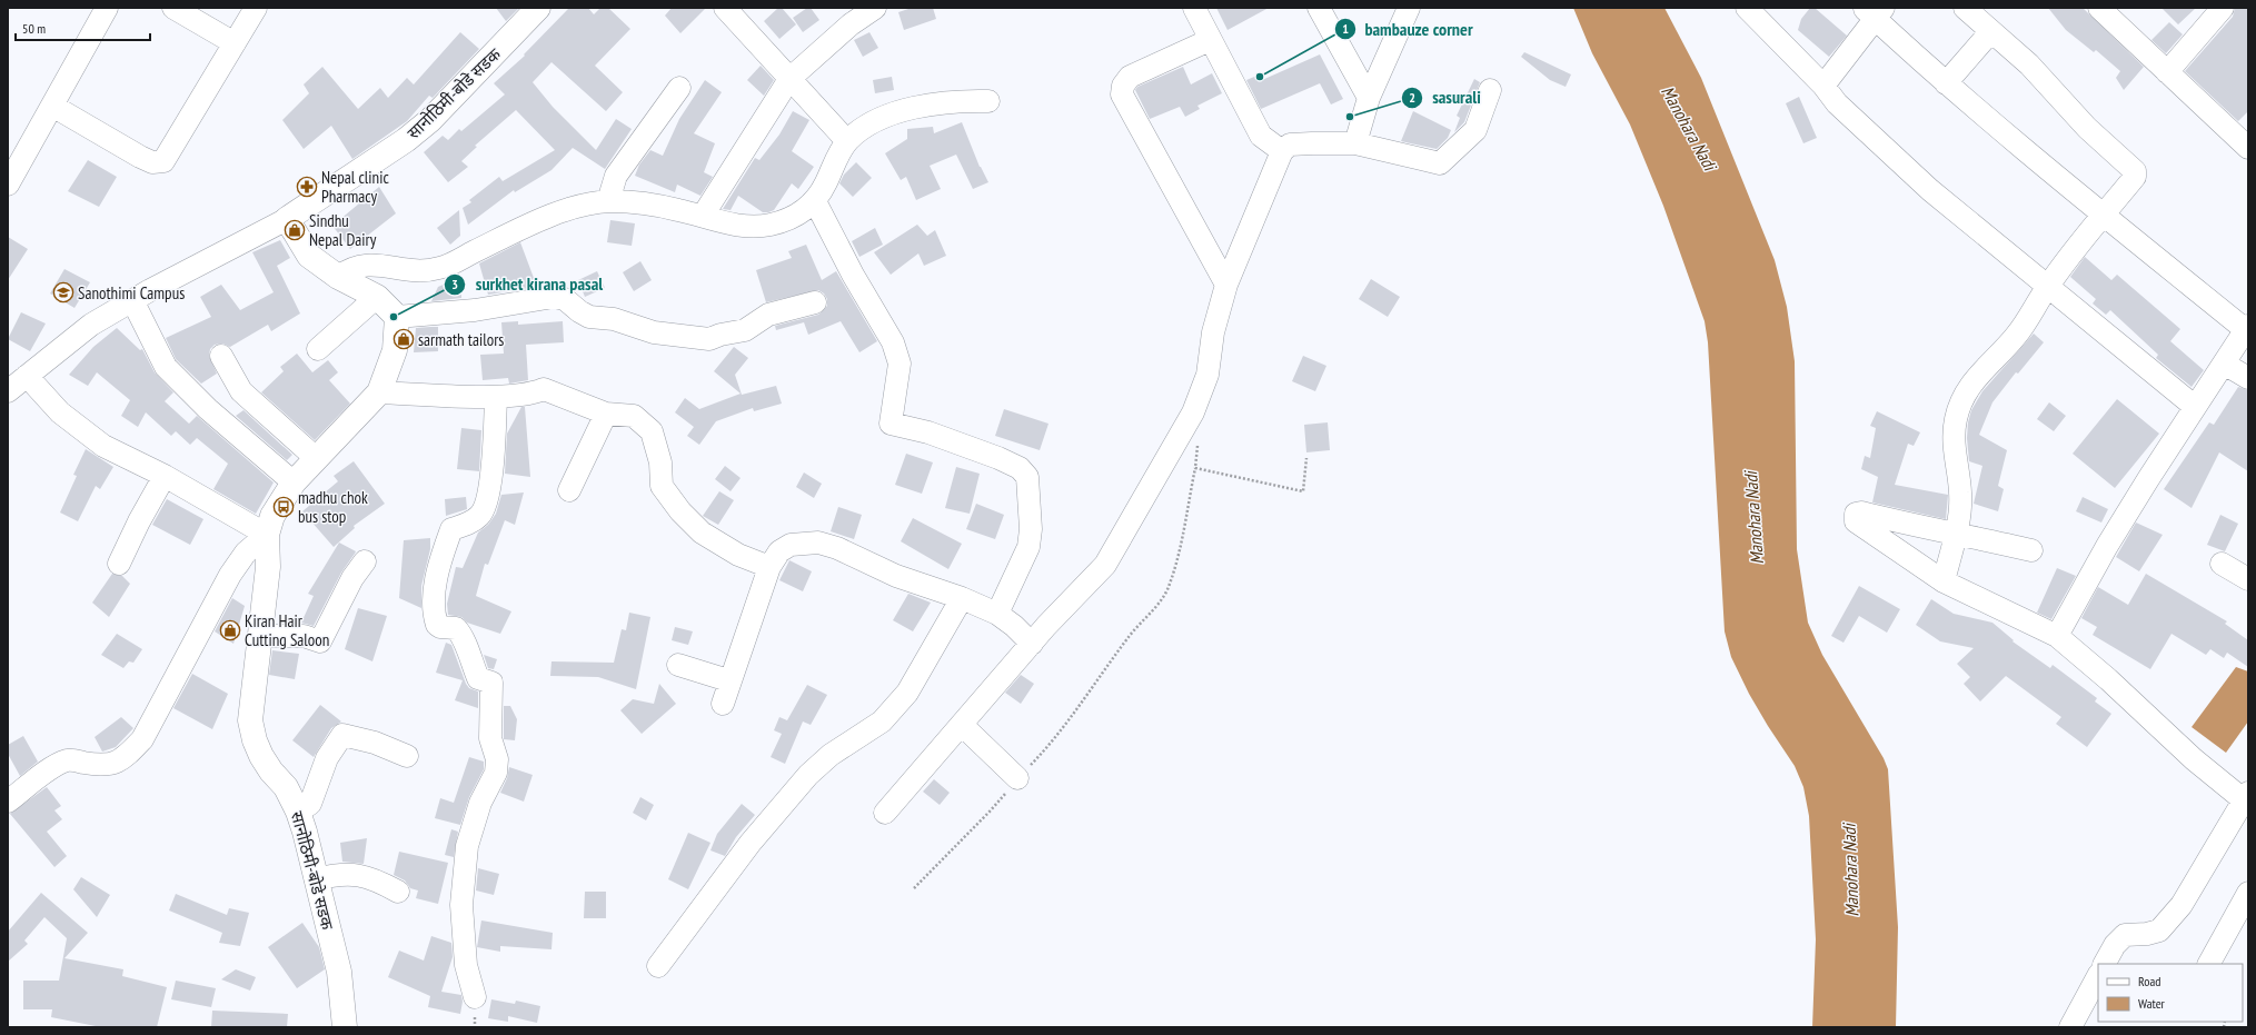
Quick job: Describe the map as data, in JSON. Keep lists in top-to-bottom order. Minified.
{"streets":{"main road":["सानोठिमी-बोडे सडक"]},"water":["Manohara Nadi"],"places":{"other":["bambauze corner","sasurali","surkhet kirana pasal"],"pharmacy":["Nepal clinic Pharmacy"],"shop":["Sindhu Nepal Dairy","sarmath tailors","Kiran Hair Cutting Saloon"],"school or university":["Sanothimi Campus"],"bus stop":["madhu chok bus stop"]},"legend":["Road","Water"],"scale_bar":"50 m"}
